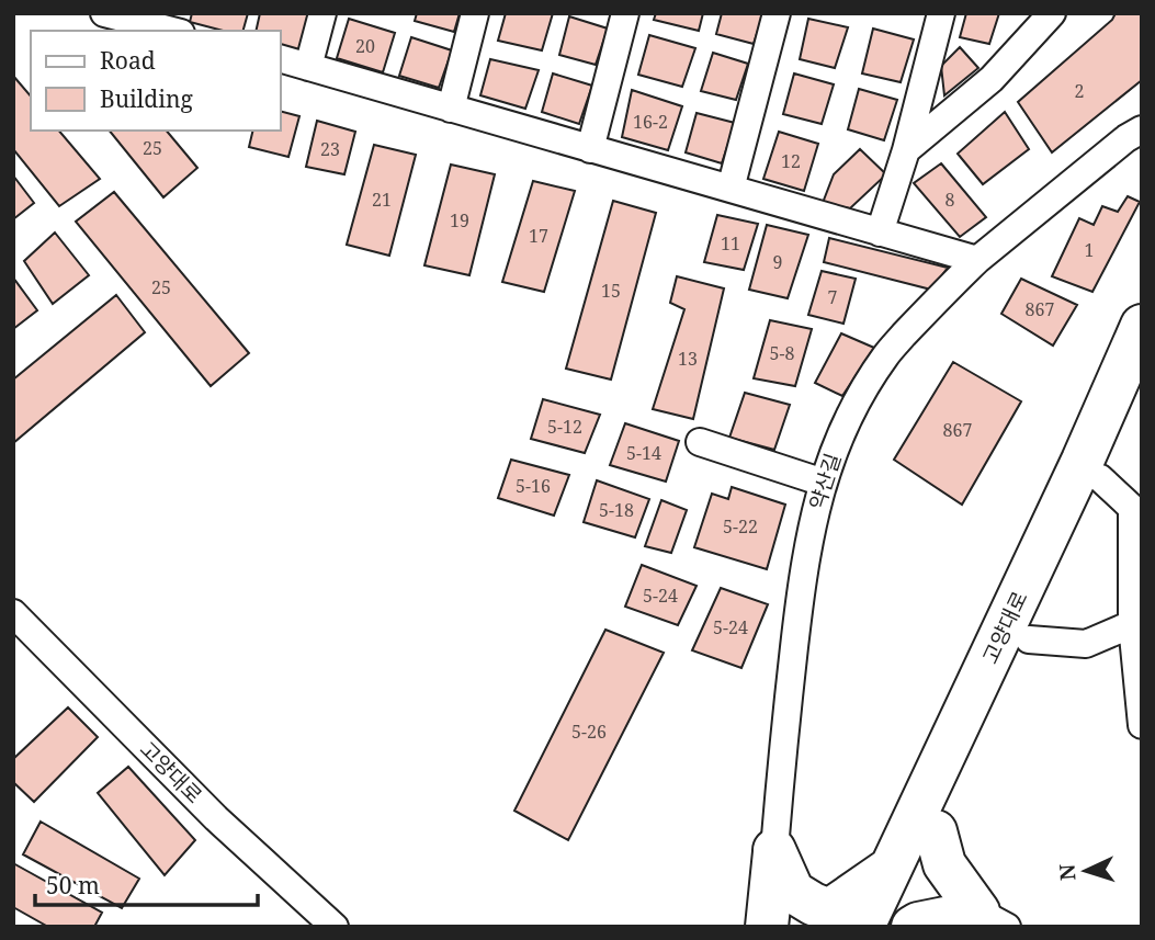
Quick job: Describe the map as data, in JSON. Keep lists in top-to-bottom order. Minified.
{"streets":{"main road":["고양대로"],"street":["약산길"]},"house_numbers":["20","2","16-2","25","23","12","21","8","19","17","11","1","9","25","15","7","867","5-8","13","5-12","867","5-14","5-16","5-18","5-22","5-24","5-24","5-26"],"legend":["Road","Building"],"scale_bar":"50 m","north":"left"}
